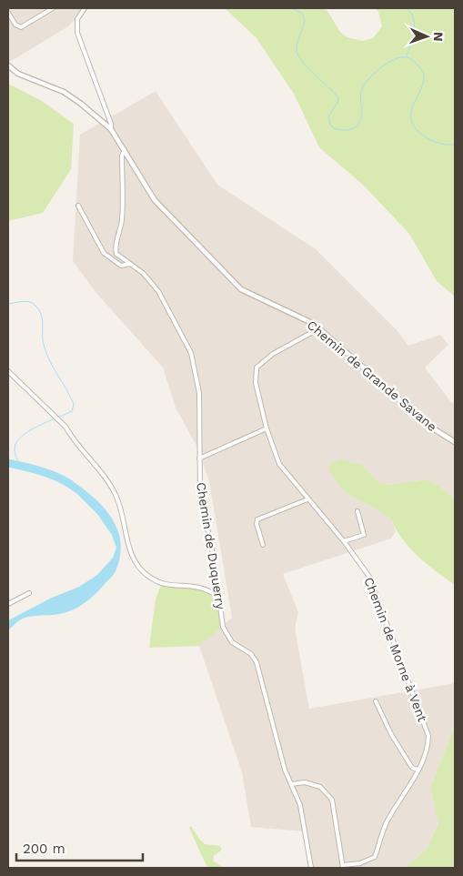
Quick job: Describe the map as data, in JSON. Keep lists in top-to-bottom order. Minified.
{"streets":{"street":["Chemin de Grande Savane","Chemin de Duquerry","Chemin de Morne à Vent"]},"crossings":[["Chemin de Grande Savane","Chemin de Duquerry"],["Chemin de Grande Savane","Chemin de Morne à Vent"]],"scale_bar":"200 m","north":"right"}
